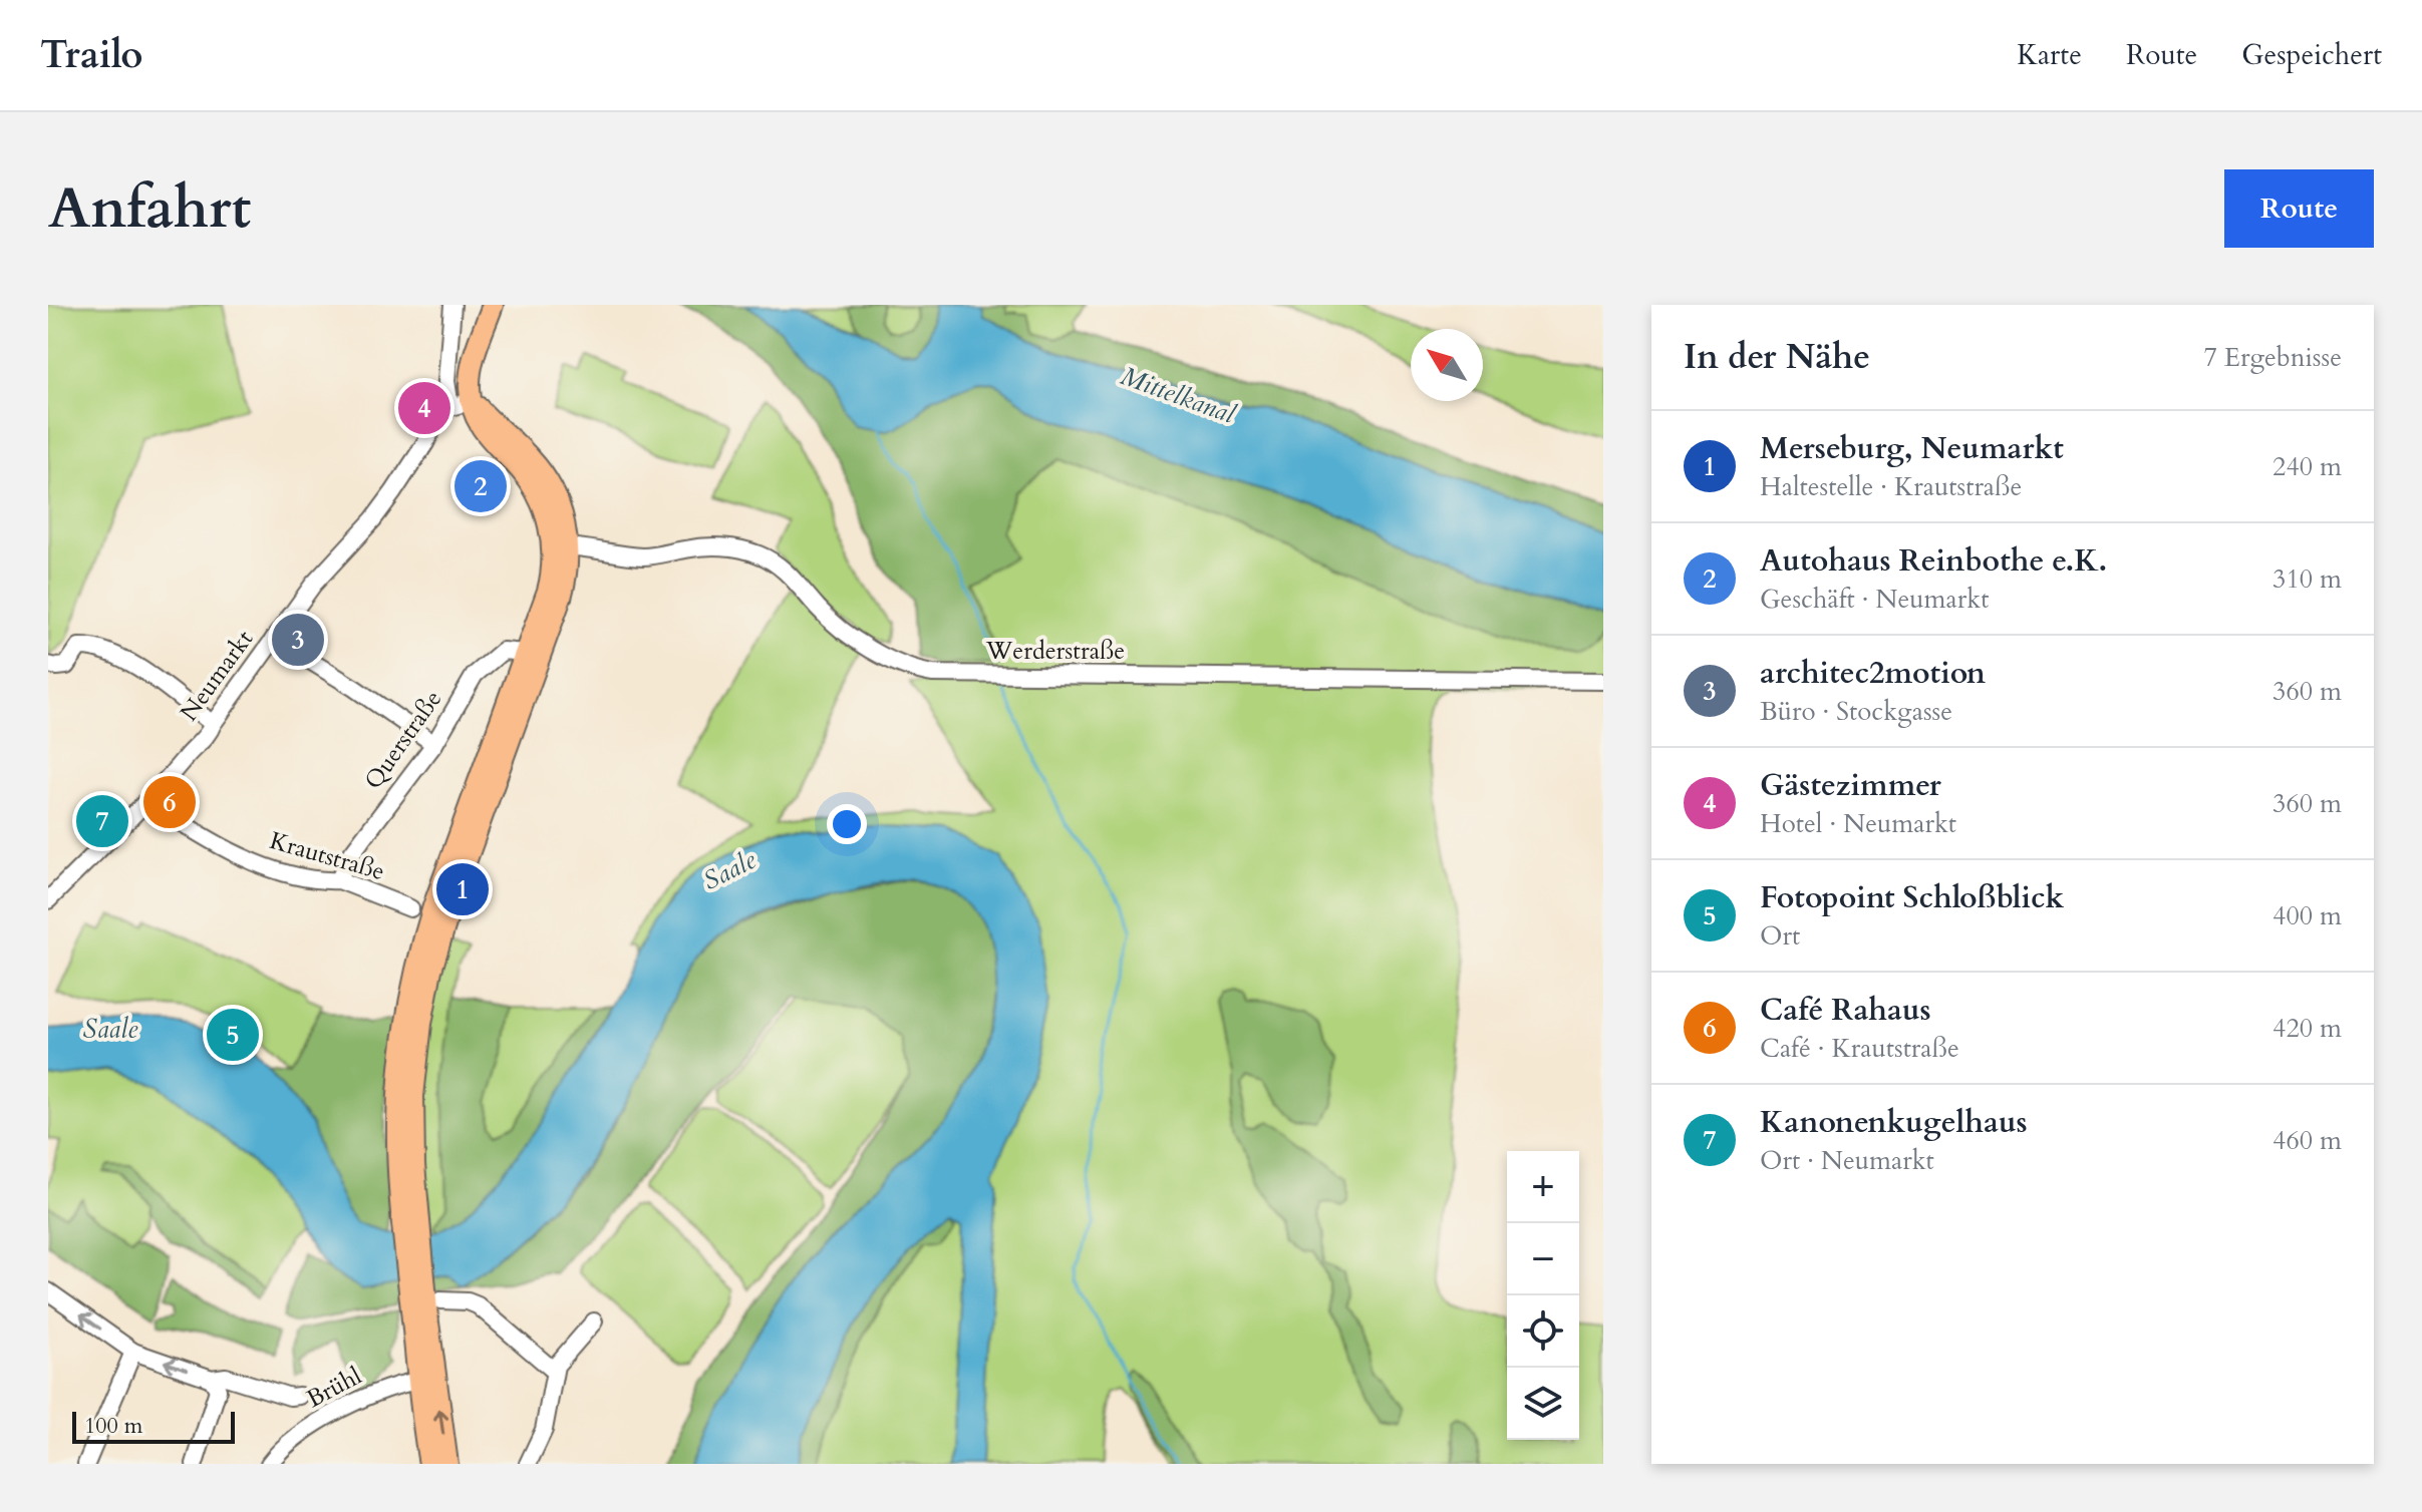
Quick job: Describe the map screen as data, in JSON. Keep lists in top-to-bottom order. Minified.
{"streets":{"street":["Werderstraße","Neumarkt","Querstraße","Krautstraße","Brühl"]},"crossings":[["Neumarkt","Krautstraße"],["Querstraße","Krautstraße"]],"water":["Mittelkanal","Saale"],"scale_bar":"100 m","north":"top left","page":{"header":"Trailo","nav":["Karte","Route","Gespeichert"],"buttons":"Route","title":"Anfahrt","heading":["In der Nähe","7 Ergebnisse"],"pins":["4","2","3","6","7","1","5"],"list":[{"mark":"1","name":"Merseburg, Neumarkt","note":"Haltestelle · Krautstraße","value":"240 m"},{"mark":"2","name":"Autohaus Reinbothe e.K.","note":"Geschäft · Neumarkt","value":"310 m"},{"mark":"3","name":"architec2motion","note":"Büro · Stockgasse","value":"360 m"},{"mark":"4","name":"Gästezimmer","note":"Hotel · Neumarkt","value":"360 m"},{"mark":"5","name":"Fotopoint Schloßblick","note":"Ort","value":"400 m"},{"mark":"6","name":"Café Rahaus","note":"Café · Krautstraße","value":"420 m"},{"mark":"7","name":"Kanonenkugelhaus","note":"Ort · Neumarkt","value":"460 m"}],"map_buttons":["+","−"],"scale":"100 m"}}
